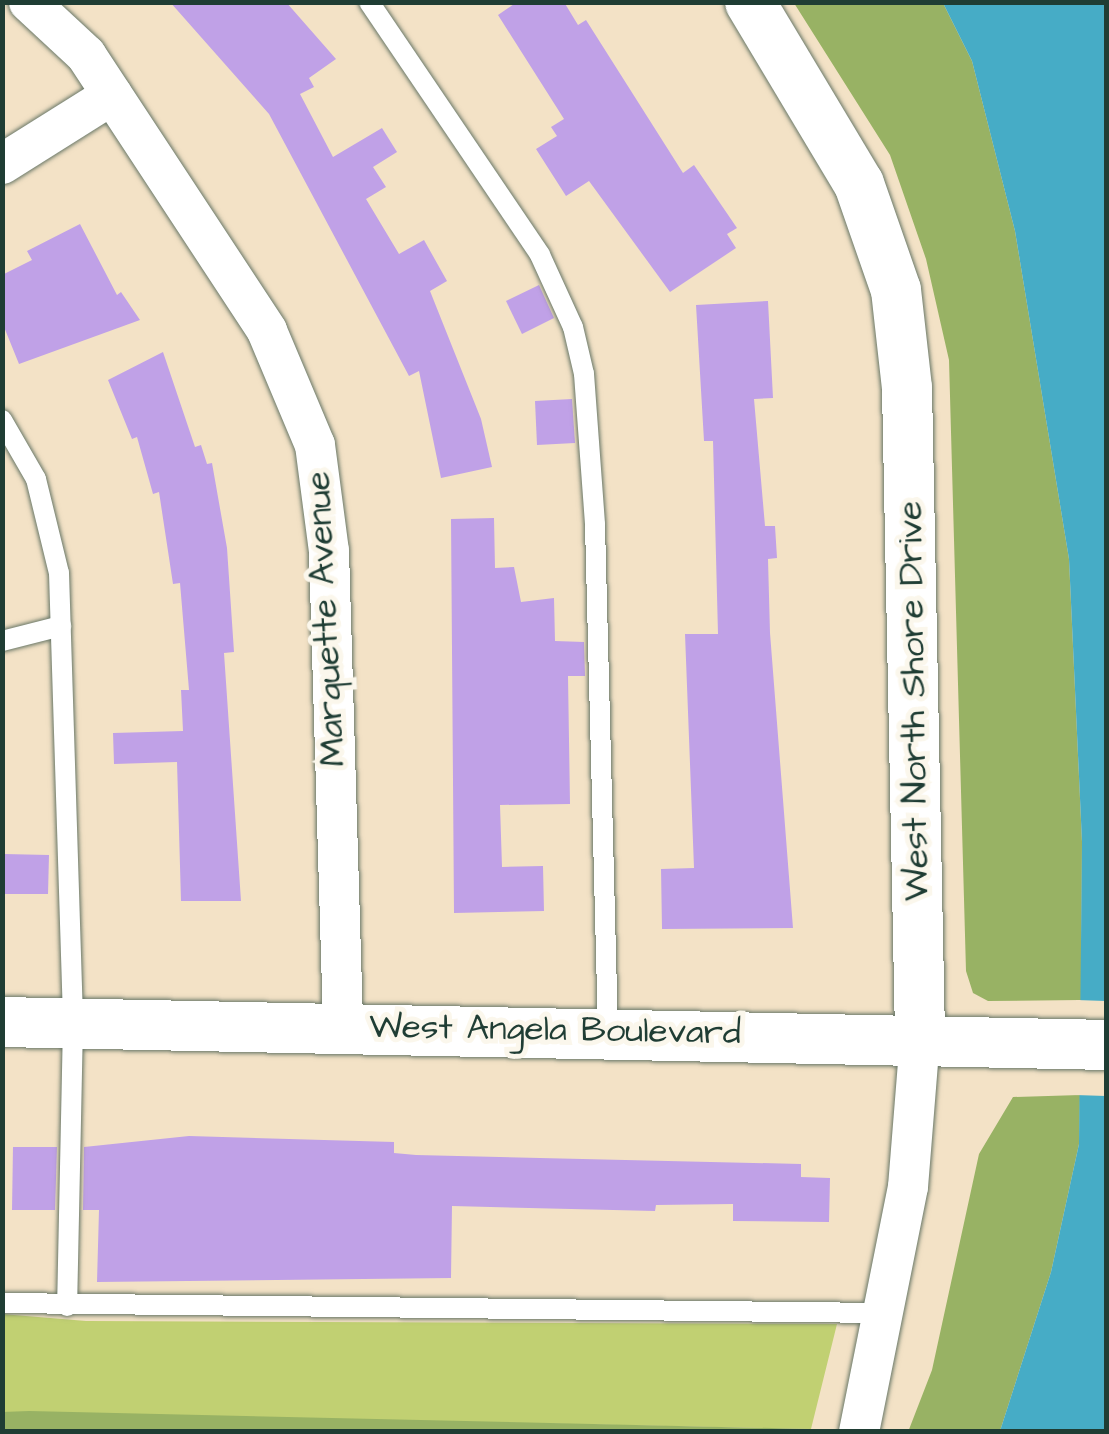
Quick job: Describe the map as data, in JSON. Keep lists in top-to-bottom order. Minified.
{"streets":{"street":["Marquette Avenue","West North Shore Drive","West Angela Boulevard"]},"crossings":[["Marquette Avenue","West Angela Boulevard"],["West North Shore Drive","West Angela Boulevard"]]}
